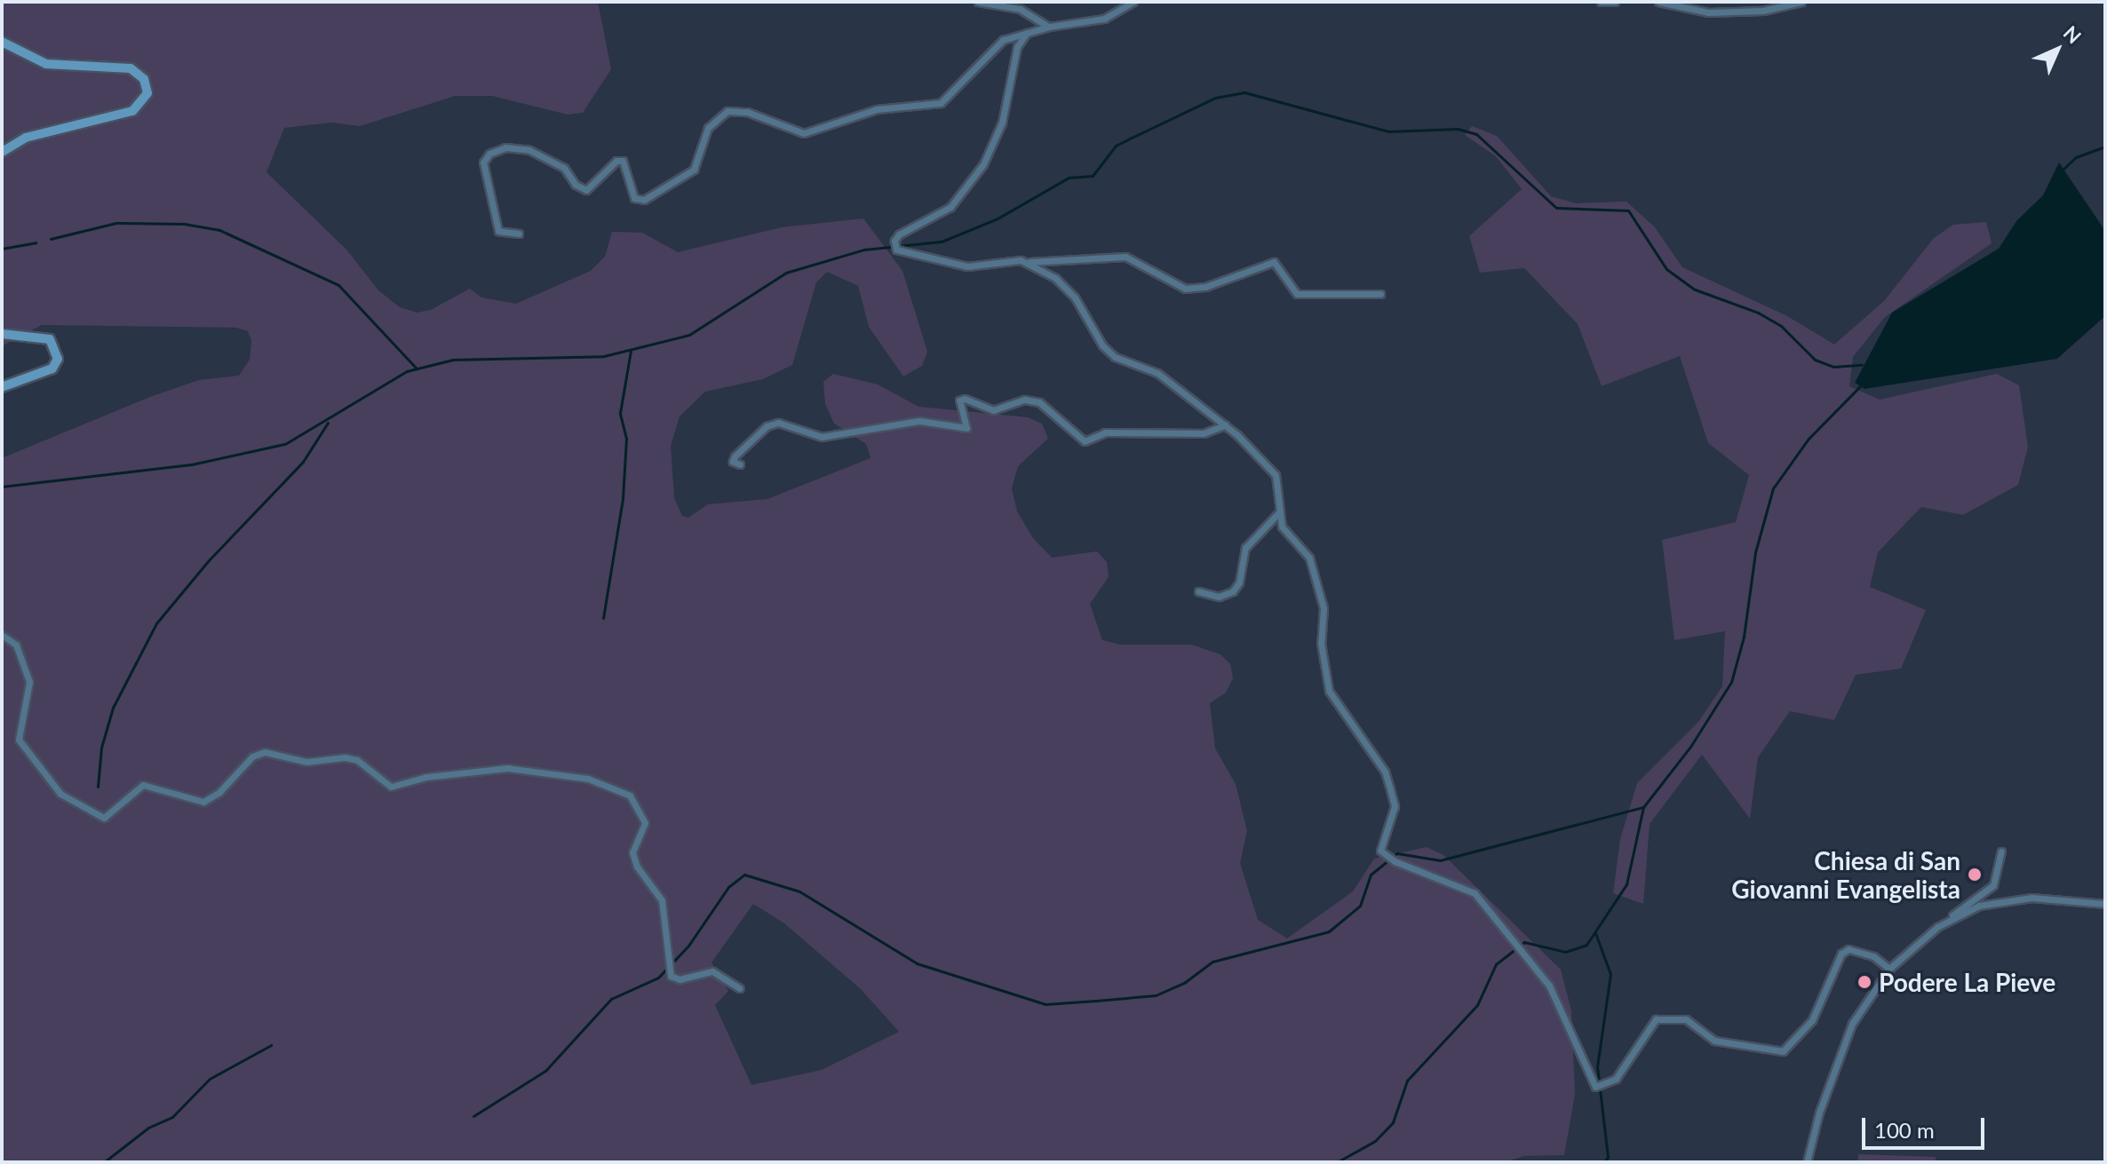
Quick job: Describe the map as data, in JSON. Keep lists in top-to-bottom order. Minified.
{"places":["Chiesa di San Giovanni Evangelista","Podere La Pieve"],"scale_bar":"100 m","north":"top right"}
